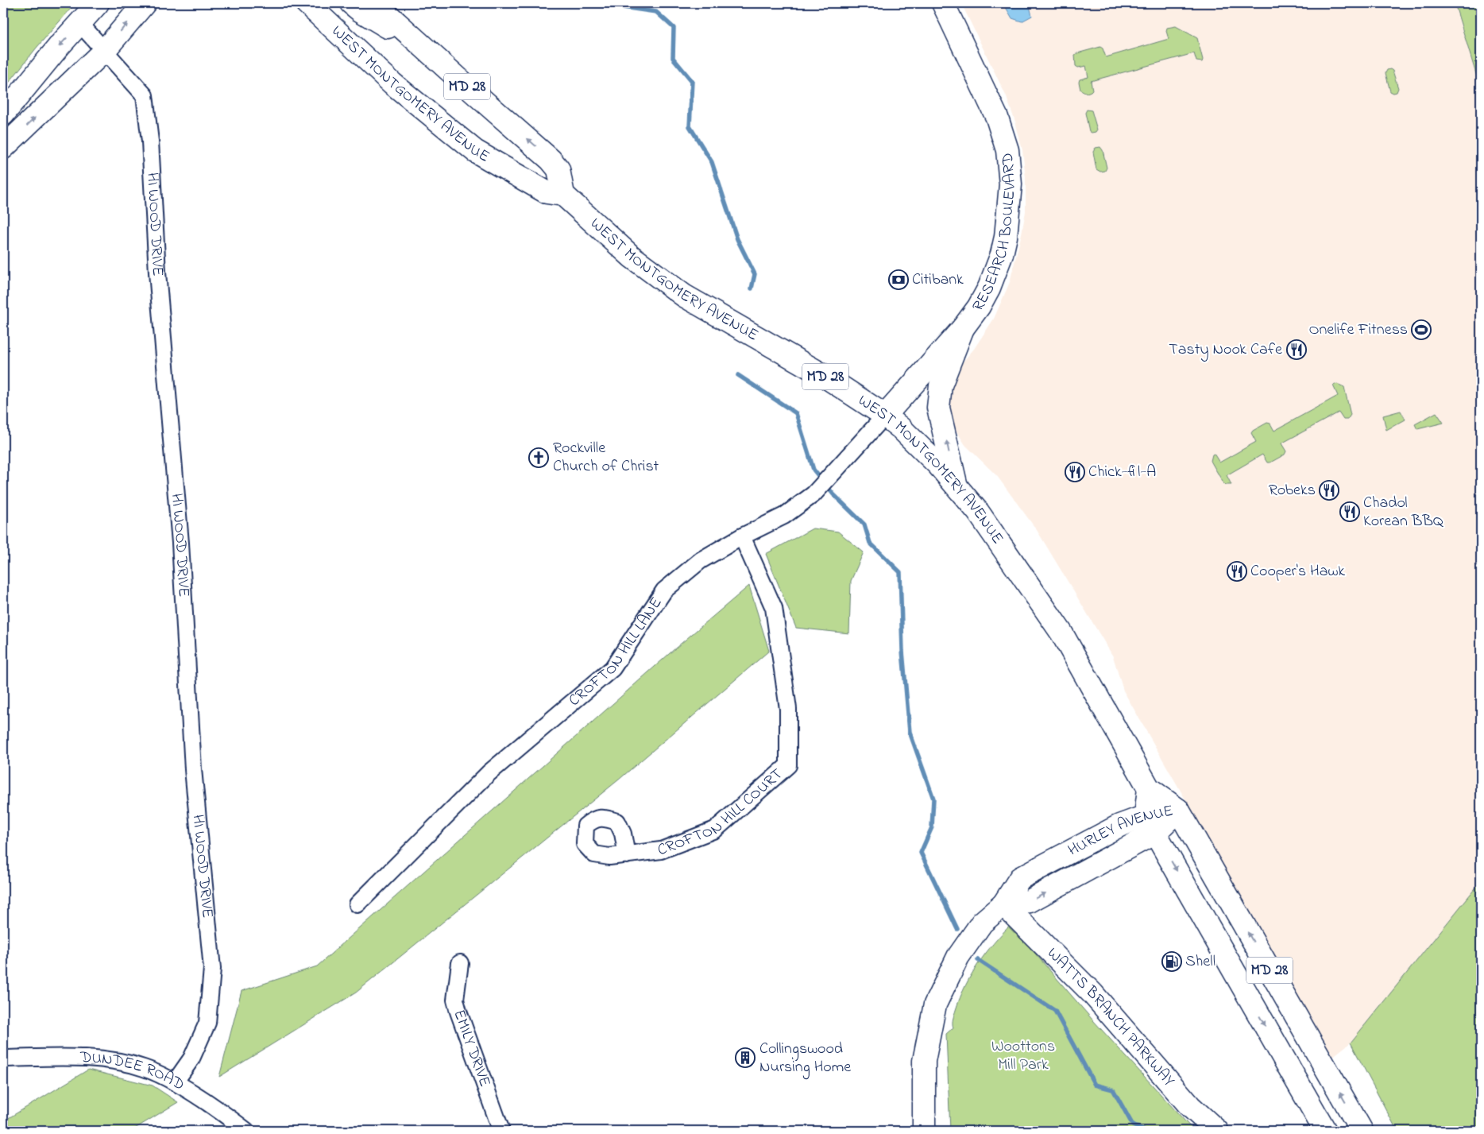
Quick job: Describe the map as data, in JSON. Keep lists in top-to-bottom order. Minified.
{"streets":{"main road":["MD 28","WEST MONTGOMERY AVENUE","RESEARCH BOULEVARD","HURLEY AVENUE","WATTS BRANCH PARKWAY"],"street":["HI WOOD DRIVE","CROFTON HILL LANE","CROFTON HILL COURT","EMILY DRIVE","DUNDEE ROAD"]},"crossings":[["MD 28","WEST MONTGOMERY AVENUE"],["MD 28","HURLEY AVENUE"],["WEST MONTGOMERY AVENUE","RESEARCH BOULEVARD"],["WEST MONTGOMERY AVENUE","CROFTON HILL LANE"],["WEST MONTGOMERY AVENUE","HURLEY AVENUE"],["HI WOOD DRIVE","DUNDEE ROAD"],["RESEARCH BOULEVARD","CROFTON HILL LANE"],["CROFTON HILL LANE","CROFTON HILL COURT"],["HURLEY AVENUE","WATTS BRANCH PARKWAY"]],"parks":["Woottons Mill Park"],"places":{"bank":["Citibank"],"sports":["Onelife Fitness"],"restaurant":["Tasty Nook Cafe","Chick-fil-A","Robeks","Chadol Korean BBQ","Cooper's Hawk"],"church":["Rockville Church of Christ"],"fuel station":["Shell"],"building":["Collingswood Nursing Home"]}}
